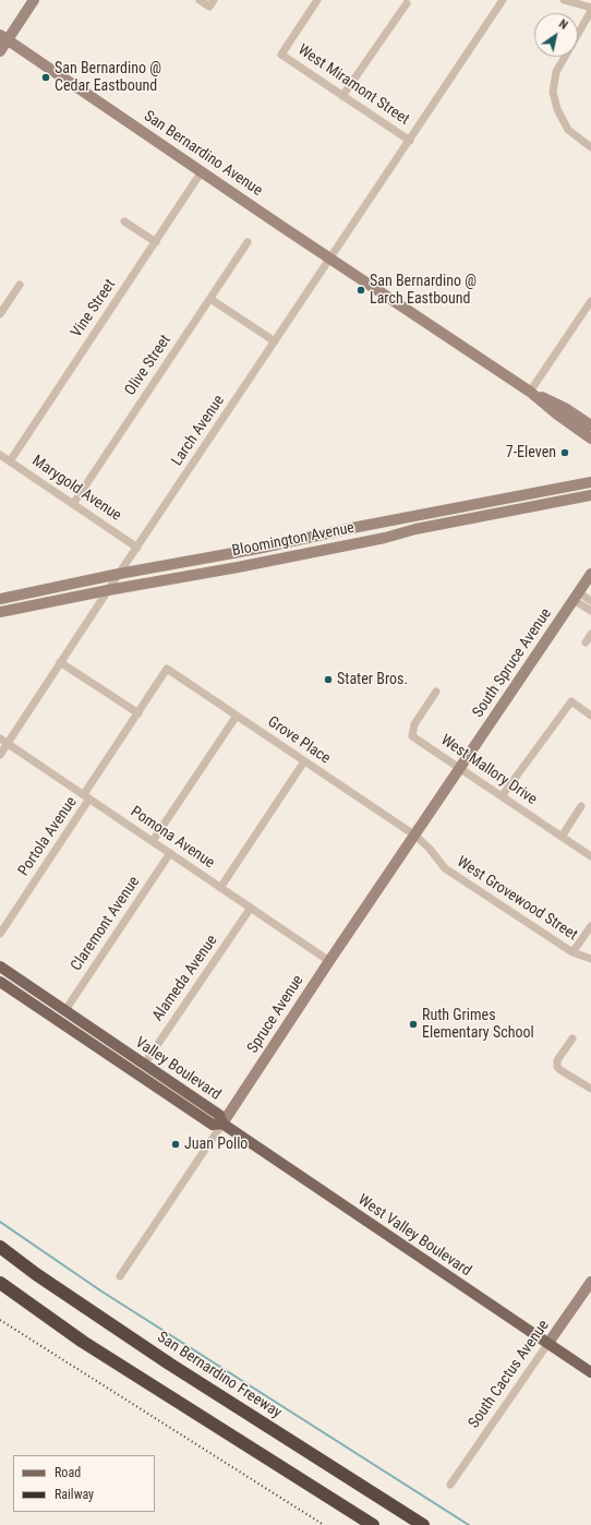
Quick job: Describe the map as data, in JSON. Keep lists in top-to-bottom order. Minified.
{"streets":{"highway":["San Bernardino Freeway"],"main road":["San Bernardino Avenue","Bloomington Avenue","South Spruce Avenue","Spruce Avenue","Valley Boulevard","West Valley Boulevard","South Cactus Avenue"],"street":["West Miramont Street","Vine Street","Olive Street","Larch Avenue","Marygold Avenue","Grove Place","West Mallory Drive","Portola Avenue","Pomona Avenue","West Grovewood Street","Claremont Avenue","Alameda Avenue"]},"crossings":[["West Miramont Street","Larch Avenue"],["San Bernardino Avenue","Vine Street"],["San Bernardino Avenue","Larch Avenue"],["Vine Street","Marygold Avenue"],["Olive Street","Marygold Avenue"],["Larch Avenue","Marygold Avenue"],["Larch Avenue","Bloomington Avenue"],["Larch Avenue","Pomona Avenue"],["South Spruce Avenue","West Mallory Drive"],["South Spruce Avenue","Spruce Avenue"],["Grove Place","Portola Avenue"],["Grove Place","West Grovewood Street"],["Grove Place","Spruce Avenue"],["West Mallory Drive","Spruce Avenue"],["Portola Avenue","Pomona Avenue"],["Pomona Avenue","Claremont Avenue"],["Pomona Avenue","Alameda Avenue"],["Pomona Avenue","Spruce Avenue"],["West Grovewood Street","Spruce Avenue"],["Claremont Avenue","Valley Boulevard"],["Alameda Avenue","Valley Boulevard"],["Spruce Avenue","Valley Boulevard"],["Spruce Avenue","West Valley Boulevard"],["Valley Boulevard","West Valley Boulevard"],["West Valley Boulevard","South Cactus Avenue"]],"places":["San Bernardino @ Cedar Eastbound","San Bernardino @ Larch Eastbound","7-Eleven","Stater Bros.","Ruth Grimes Elementary School","Juan Pollo"],"legend":["Road","Railway"],"north":"top right"}
